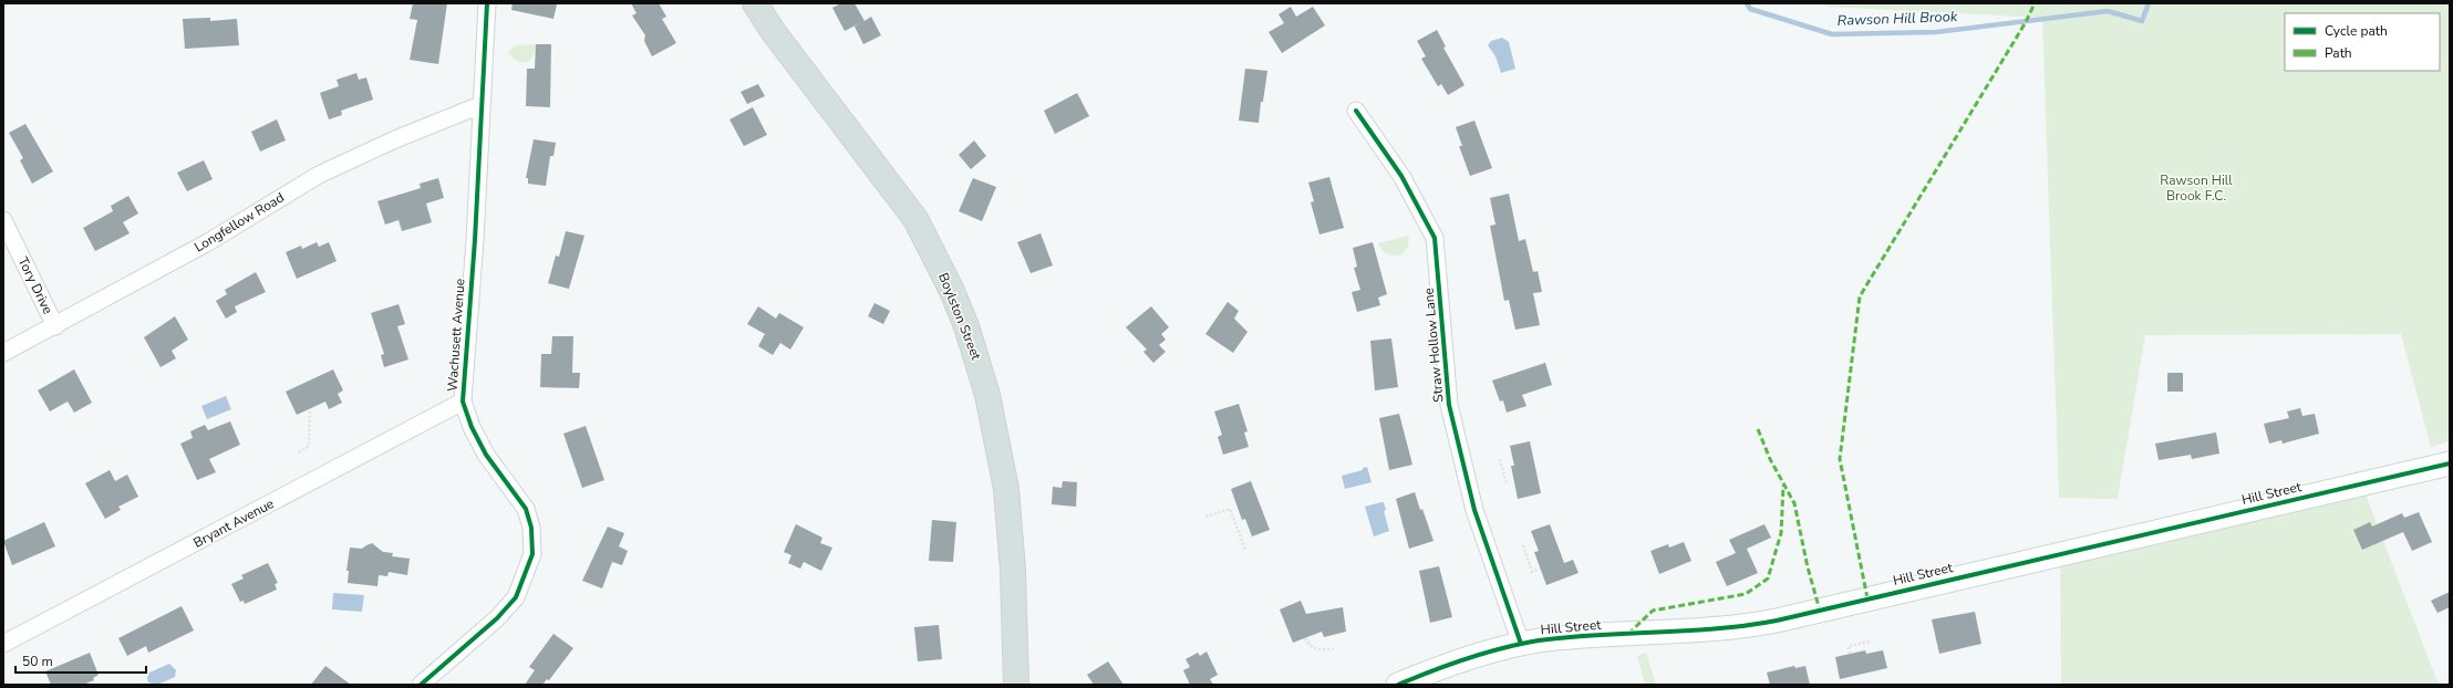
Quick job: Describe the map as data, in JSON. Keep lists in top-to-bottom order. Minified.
{"streets":{"main road":["Boylston Street"],"street":["Longfellow Road","Tory Drive","Wachusett Avenue","Straw Hollow Lane","Hill Street","Bryant Avenue"]},"crossings":[["Longfellow Road","Tory Drive"],["Longfellow Road","Wachusett Avenue"],["Wachusett Avenue","Bryant Avenue"],["Straw Hollow Lane","Hill Street"]],"water":["Rawson Hill Brook"],"parks":["Rawson Hill Brook F.C."],"legend":["Cycle path","Path"],"scale_bar":"50 m"}
